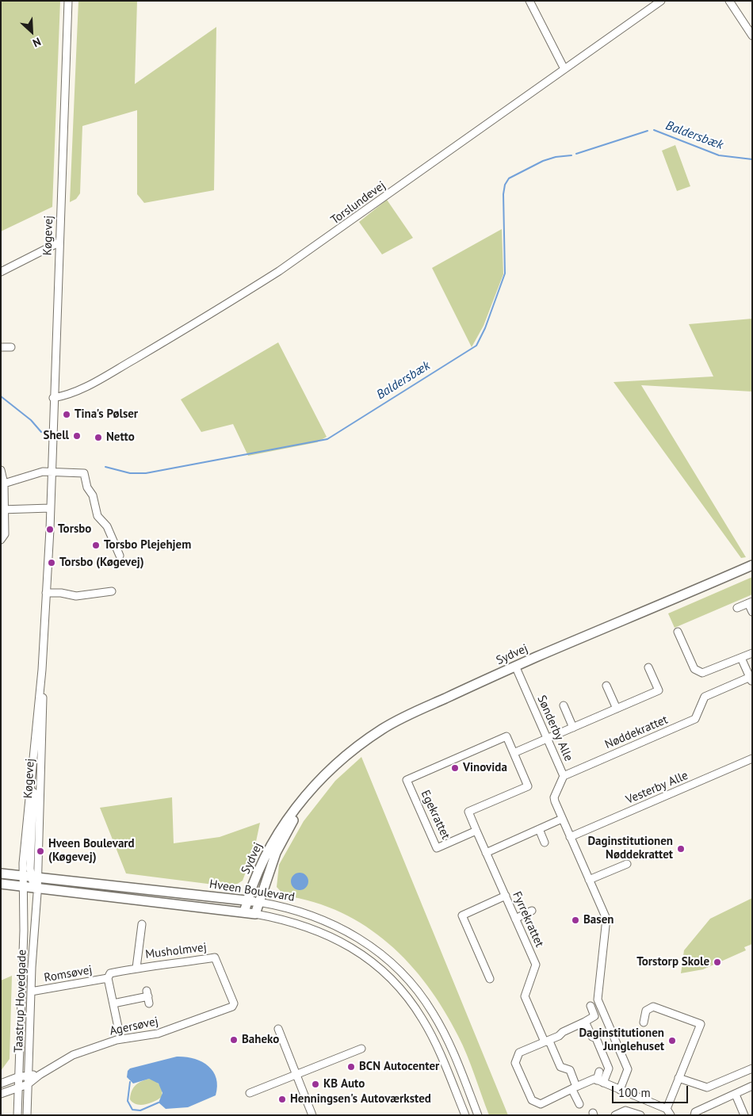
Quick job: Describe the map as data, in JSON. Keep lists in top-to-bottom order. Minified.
{"streets":{"main road":["Sydvej","Hveen Boulevard"],"street":["Torslundevej","Køgevej","Sønderby Alle","Nøddekrattet","Vesterby Alle","Egekrattet","Fyrrekrattet","Musholmvej","Romsøvej","Taastrup Hovedgade","Agersøvej"]},"crossings":[["Torslundevej","Køgevej"],["Køgevej","Hveen Boulevard"],["Køgevej","Taastrup Hovedgade"],["Sydvej","Sønderby Alle"],["Sydvej","Hveen Boulevard"],["Sønderby Alle","Nøddekrattet"],["Sønderby Alle","Vesterby Alle"],["Egekrattet","Fyrrekrattet"],["Hveen Boulevard","Taastrup Hovedgade"],["Musholmvej","Romsøvej"],["Musholmvej","Agersøvej"],["Romsøvej","Taastrup Hovedgade"],["Romsøvej","Agersøvej"],["Taastrup Hovedgade","Agersøvej"]],"water":["Baldersbæk"],"places":["Tina's Pølser","Shell","Netto","Torsbo","Torsbo Plejehjem","Torsbo (Køgevej)","Vinovida","Daginstitutionen Nøddekrattet","Hveen Boulevard (Køgevej)","Basen","Torstorp Skole","Baheko","Daginstitutionen Junglehuset","BCN Autocenter","KB Auto","Henningsen's Autoværksted"],"scale_bar":"100 m","north":"bottom right"}
